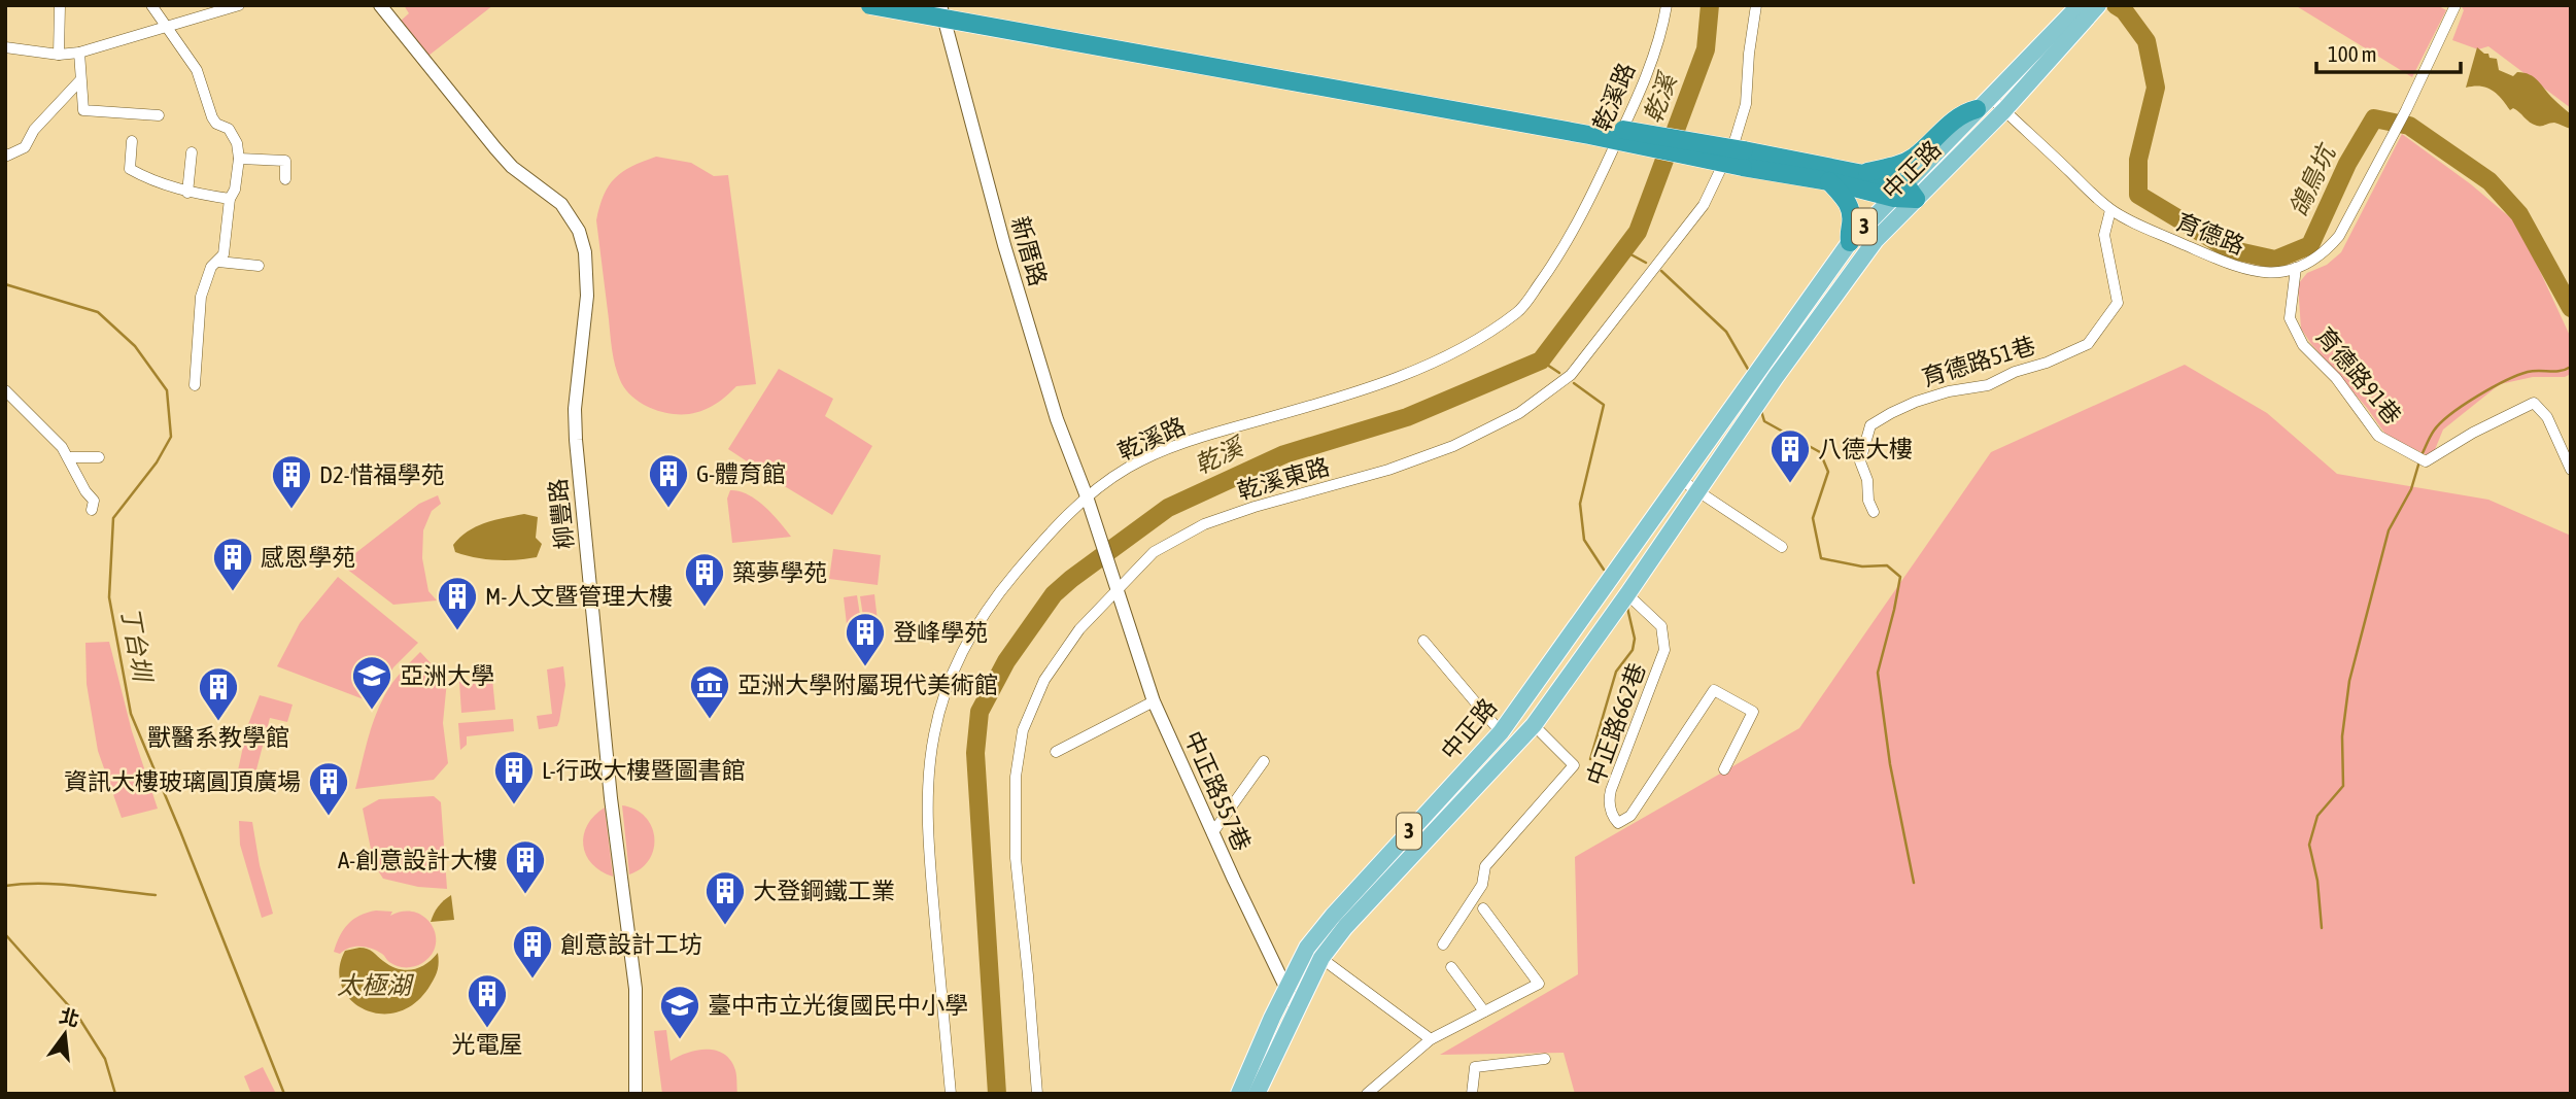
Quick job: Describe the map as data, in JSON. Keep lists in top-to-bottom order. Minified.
{"streets":{"main road":["中正路","3"],"street":["乾溪路","育德路","新厝路","育德路51巷","育德路91巷","乾溪東路","柳豐路","中正路662巷","中正路557巷"]},"crossings":[["乾溪路","新厝路"],["中正路","育德路"],["中正路","中正路662巷"],["中正路","中正路557巷"],["育德路","育德路51巷"],["育德路","育德路91巷"],["新厝路","乾溪東路"],["新厝路","中正路557巷"],["乾溪東路","中正路557巷"]],"water":["乾溪","鴿鳥坑","丁台圳","太極湖"],"places":{"building":["八德大樓","G-體育館","D2-惜福學苑","感恩學苑","築夢學苑","M-人文暨管理大樓","登峰學苑","獸醫系教學館","L-行政大樓暨圖書館","資訊大樓玻璃圓頂廣場","A-創意設計大樓","大登鋼鐵工業","創意設計工坊","光電屋"],"school or university":["亞洲大學","臺中市立光復國民中小學"],"museum":["亞洲大學附屬現代美術館"]},"scale_bar":"100 m","north":"top"}
